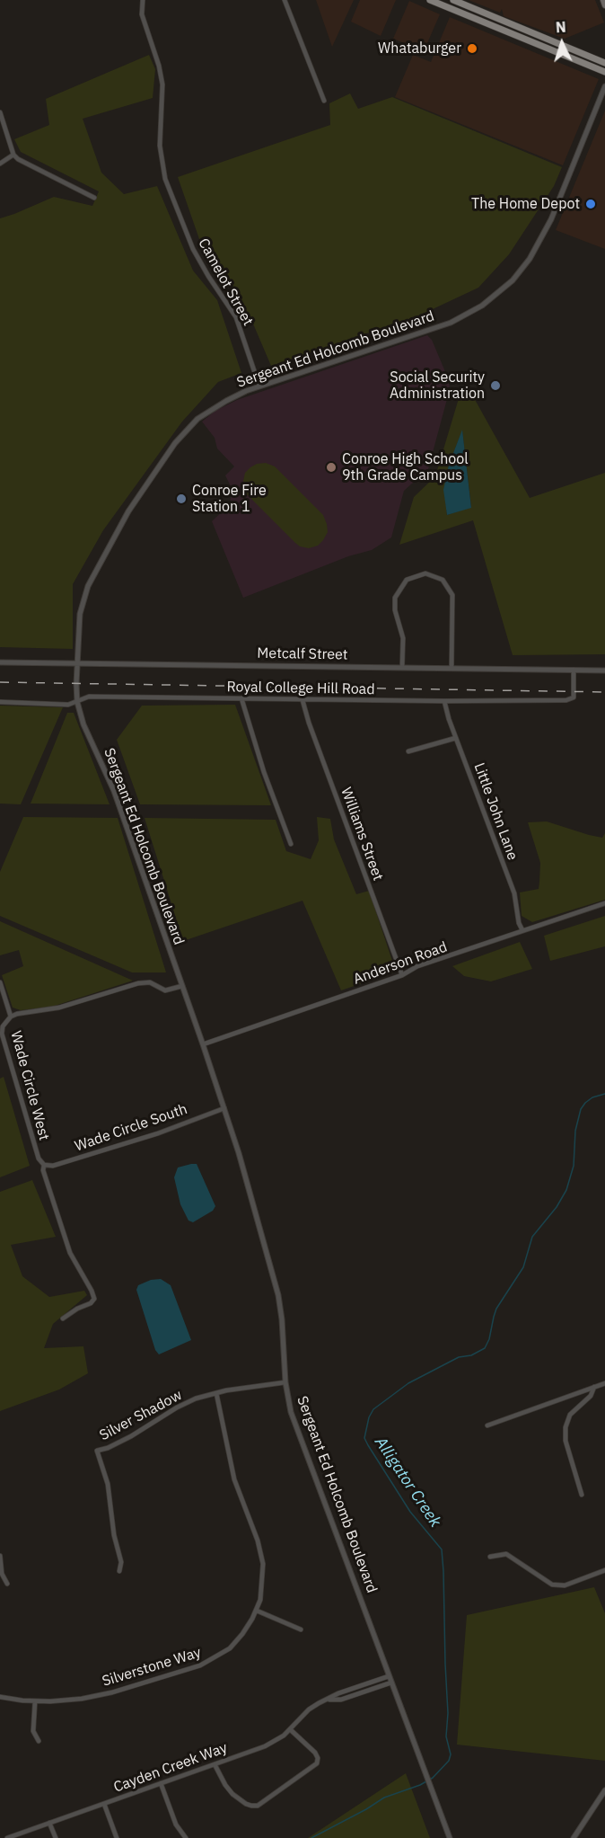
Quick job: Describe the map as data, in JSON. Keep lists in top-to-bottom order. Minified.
{"streets":{"street":["Camelot Street","Sergeant Ed Holcomb Boulevard","Metcalf Street","Royal College Hill Road","Little John Lane","Williams Street","Anderson Road","Wade Circle West","Wade Circle South","Silver Shadow","Silverstone Way","Cayden Creek Way"]},"crossings":[["Camelot Street","Sergeant Ed Holcomb Boulevard"],["Sergeant Ed Holcomb Boulevard","Metcalf Street"],["Sergeant Ed Holcomb Boulevard","Royal College Hill Road"],["Sergeant Ed Holcomb Boulevard","Anderson Road"],["Sergeant Ed Holcomb Boulevard","Wade Circle South"],["Sergeant Ed Holcomb Boulevard","Silver Shadow"],["Sergeant Ed Holcomb Boulevard","Cayden Creek Way"],["Metcalf Street","Royal College Hill Road"],["Royal College Hill Road","Little John Lane"],["Royal College Hill Road","Williams Street"],["Little John Lane","Anderson Road"],["Williams Street","Anderson Road"],["Wade Circle West","Wade Circle South"],["Silver Shadow","Silverstone Way"]],"water":["Alligator Creek"],"places":["Whataburger","The Home Depot","Social Security Administration","Conroe High School 9th Grade Campus","Conroe Fire Station 1"],"north":"top"}
